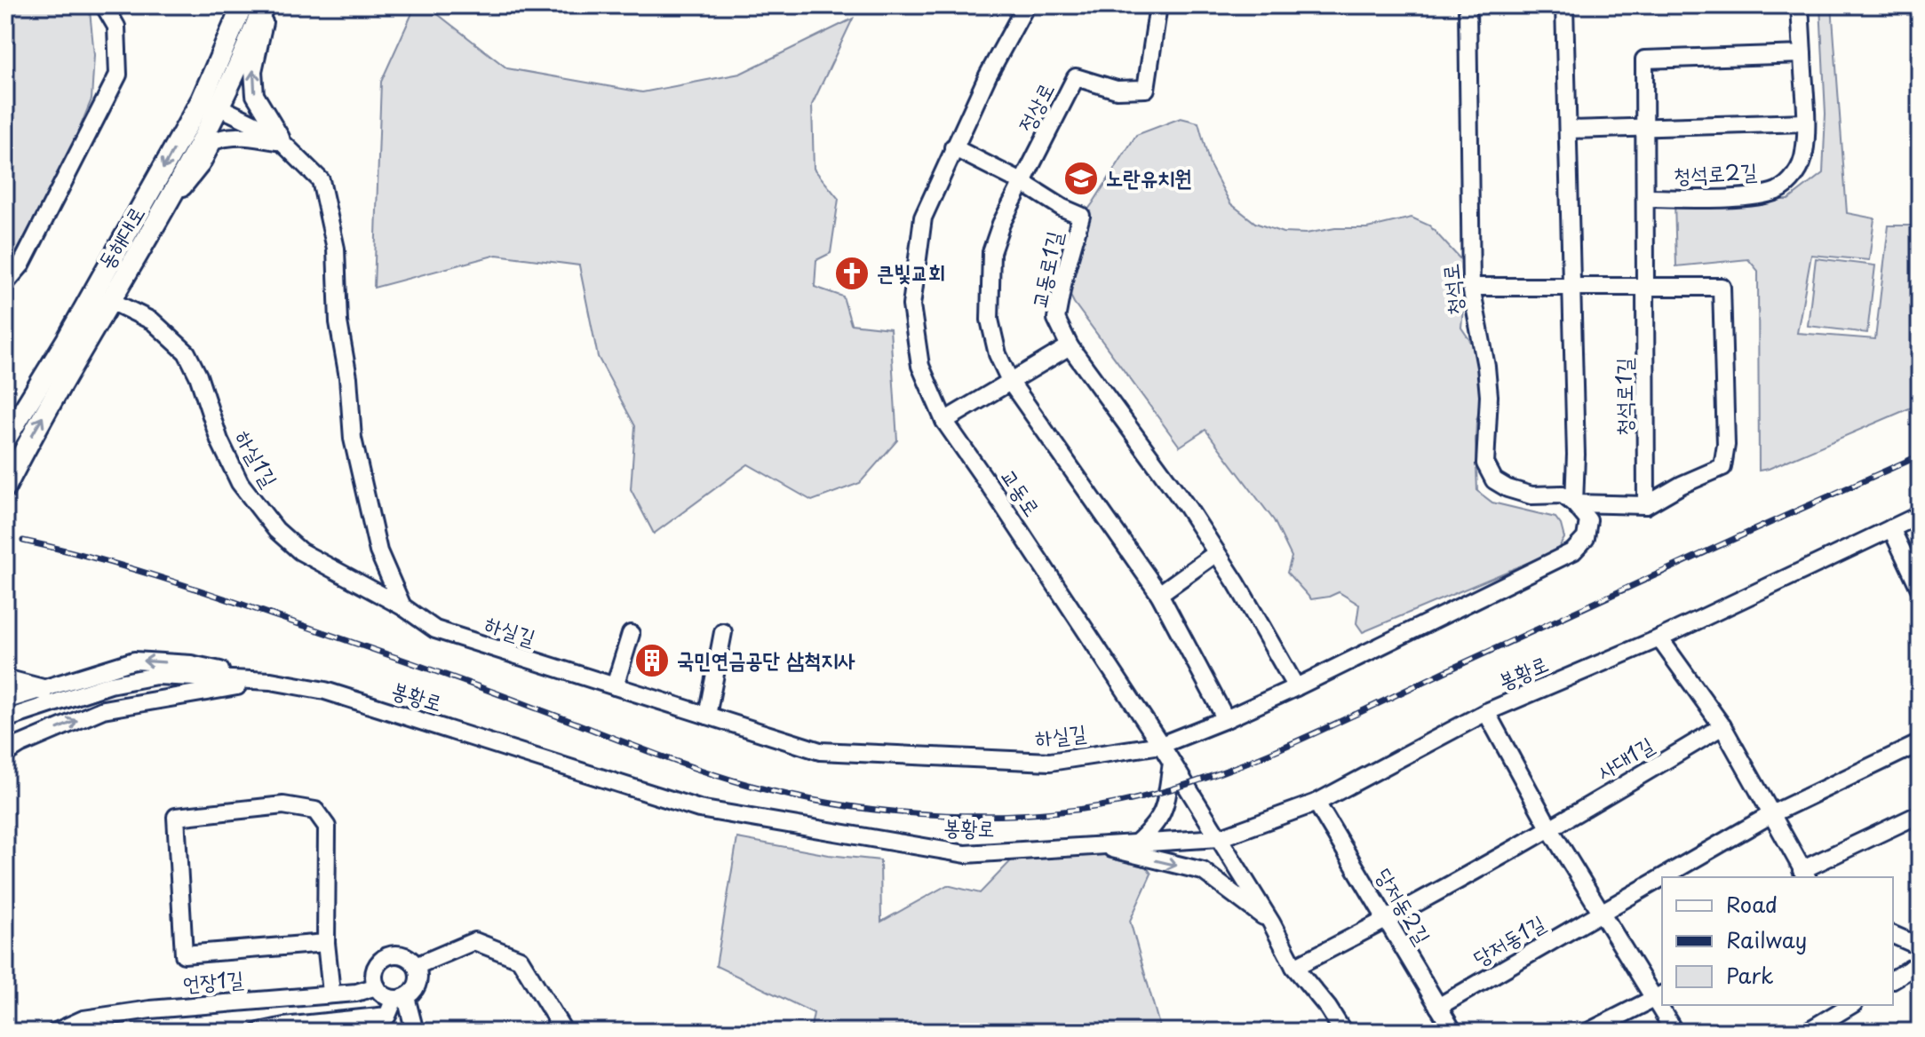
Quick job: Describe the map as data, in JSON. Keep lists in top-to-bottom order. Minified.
{"streets":{"main road":["동해대로"],"street":["정상로","청석로2길","교동로1길","청석로","청석로1길","하실1길","교동로","하실길","봉황로","사대1길","당저동2길","당저동1길","언장1길"]},"crossings":[["정상로","교동로1길"],["청석로2길","청석로1길"],["동해대로","하실1길"],["청석로","청석로1길"],["하실1길","하실길"],["교동로","하실길"],["교동로","봉황로"],["봉황로","당저동2길"],["당저동2길","당저동1길"]],"places":{"school or university":["노란유치원"],"church":["큰빛교회"],"building":["국민연금공단 삼척지사"]},"legend":["Road","Railway","Park"]}
